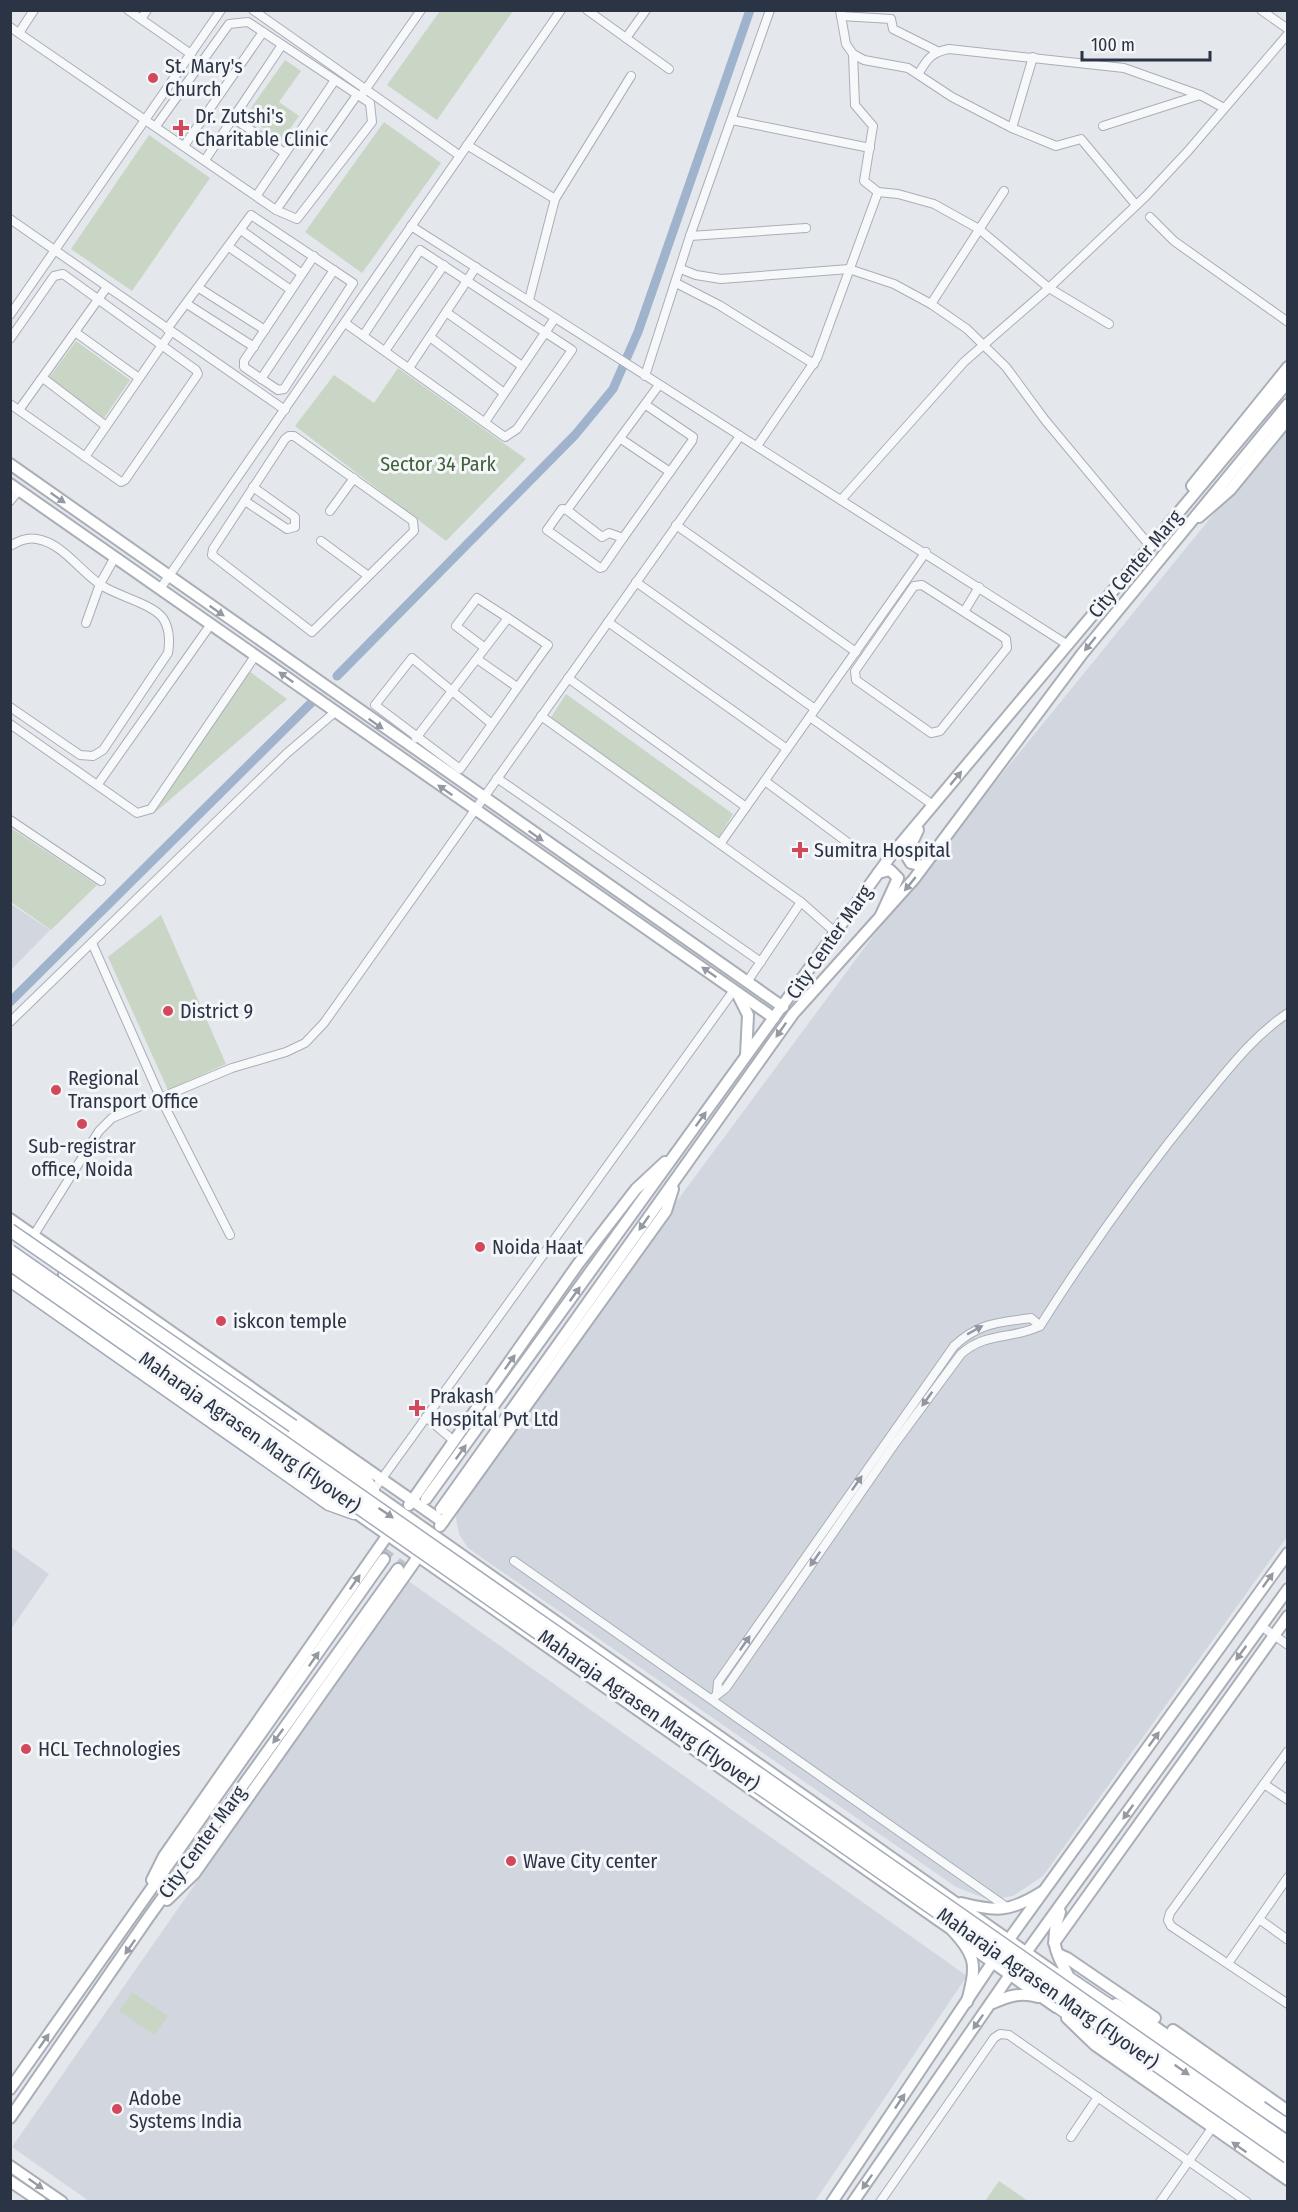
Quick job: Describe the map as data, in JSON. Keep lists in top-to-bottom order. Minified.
{"streets":{"main road":["Maharaja Agrasen Marg (Flyover)"],"street":["City Center Marg"]},"parks":["Sector 34 Park"],"places":{"other":["St. Mary's Church","District 9","Regional Transport Office","Sub-registrar office, Noida","Noida Haat","iskcon temple","HCL Technologies","Wave City center","Adobe Systems India"],"health":["Dr. Zutshi's Charitable Clinic","Sumitra Hospital","Prakash Hospital Pvt Ltd"]},"scale_bar":"100 m"}
